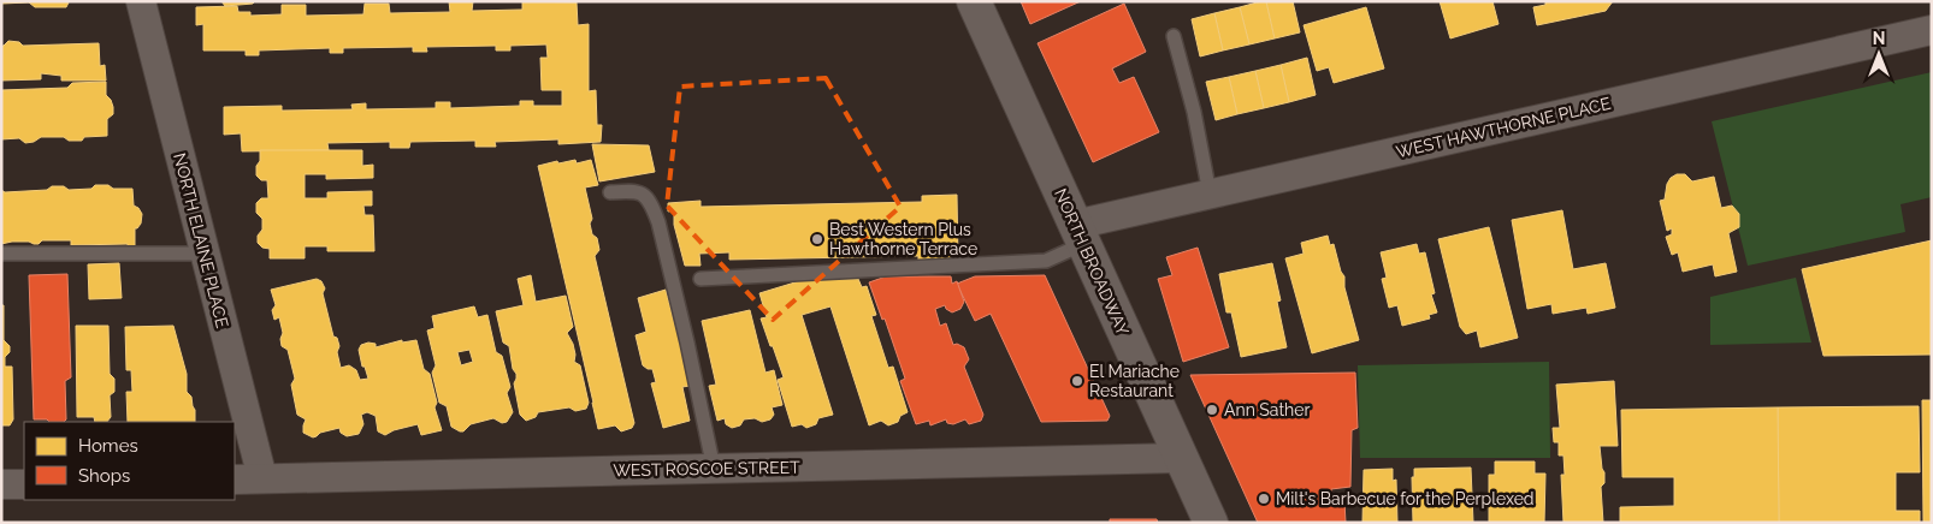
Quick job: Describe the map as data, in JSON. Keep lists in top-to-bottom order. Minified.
{"streets":{"main road":["NORTH BROADWAY"],"street":["WEST HAWTHORNE PLACE","NORTH ELAINE PLACE","WEST ROSCOE STREET"]},"crossings":[["WEST HAWTHORNE PLACE","NORTH BROADWAY"],["NORTH ELAINE PLACE","WEST ROSCOE STREET"],["NORTH BROADWAY","WEST ROSCOE STREET"]],"places":["Best Western Plus Hawthorne Terrace","El Mariache Restaurant","Ann Sather","Milt's Barbecue for the Perplexed"],"legend":["Homes","Shops"],"north":"top"}
